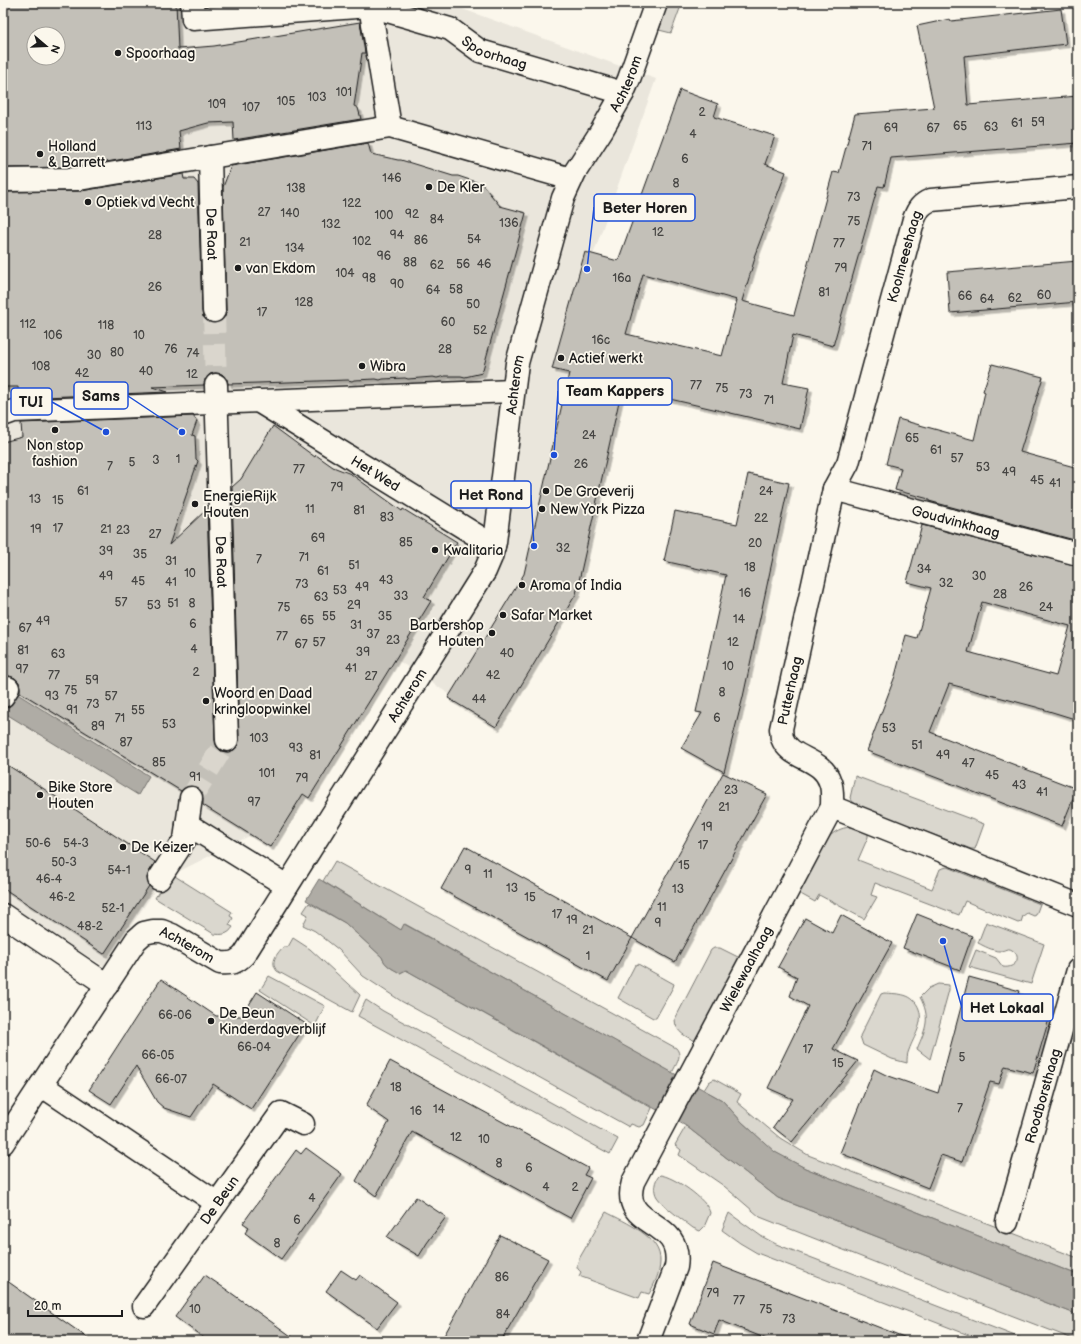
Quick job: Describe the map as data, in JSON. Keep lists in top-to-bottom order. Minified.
{"streets":{"street":["Spoorhaag","Achterom","De Raat","Koolmeeshaag","Het Wed","Goudvinkhaag","Putterhaag","Wielewaalhaag","Roodborsthaag","De Beun"]},"crossings":[["Spoorhaag","Achterom"],["Achterom","Het Wed"],["Koolmeeshaag","Putterhaag"],["Goudvinkhaag","Putterhaag"],["Putterhaag","Wielewaalhaag"]],"places":["Spoorhaag","Holland & Barrett","De Kler","Optiek vd Vecht","van Ekdom","Beter Horen","Actief werkt","Wibra","Non stop fashion","TUI","Sams","Team Kappers","De Groeverij","EnergieRijk Houten","New York Pizza","Het Rond","Kwalitaria","Aroma of India","Safar Market","Barbershop Houten","Woord en Daad kringloopwinkel","Bike Store Houten","De Keizer","Het Lokaal","De Beun Kinderdagverblijf"],"house_numbers":["101","103","105","109","107","2","59","61","113","65","63","69","67","4","71","6","146","8","138","73","122","27","140","92","100","84","75","136","132","12","28","94","54","86","102","21","77","134","96","88","56","46","62","79","104","98","16a","90","26","58","64","81","60","66","62","64","128","50","17","60","112","118","52","106","10","16c","76","28","80","74","30","108","40","42","12","77","75","73","71","24","65","61","57","1","3","5","26","7","53","77","49","45","41","79","61","24","13","15","11","81","83","22","17","19","21","23","27","69","85","20","32","39","35","71","7","31","51","18","34","61","10","49","30","43","45","41","32","73","49","26","53","16","28","33","63","57","51","8","53","29","75","24","55","35","14","65","49","6","31","67","37","77","23","57","12","67","4","81","39","40","63","10","41","97","2","77","42","27","59","75","8","93","57","44","73","91","55","71","6","53","89","53","103","87","51","93","81","49","85","47","101","45","91","79","43","23","41","97","21","19","50-6","54-3","17","50-3","15","54-1","9","11","46-4","13","13","46-2","15","11","52-1","17","19","9","48-2","21","1","66-06","66-04","17","66-05","5","15","66-07","18","7","14","16","12","10","8","6","4","2","4","6","8","86","79","77","10","75","84","73"],"scale_bar":"20 m","north":"right"}
